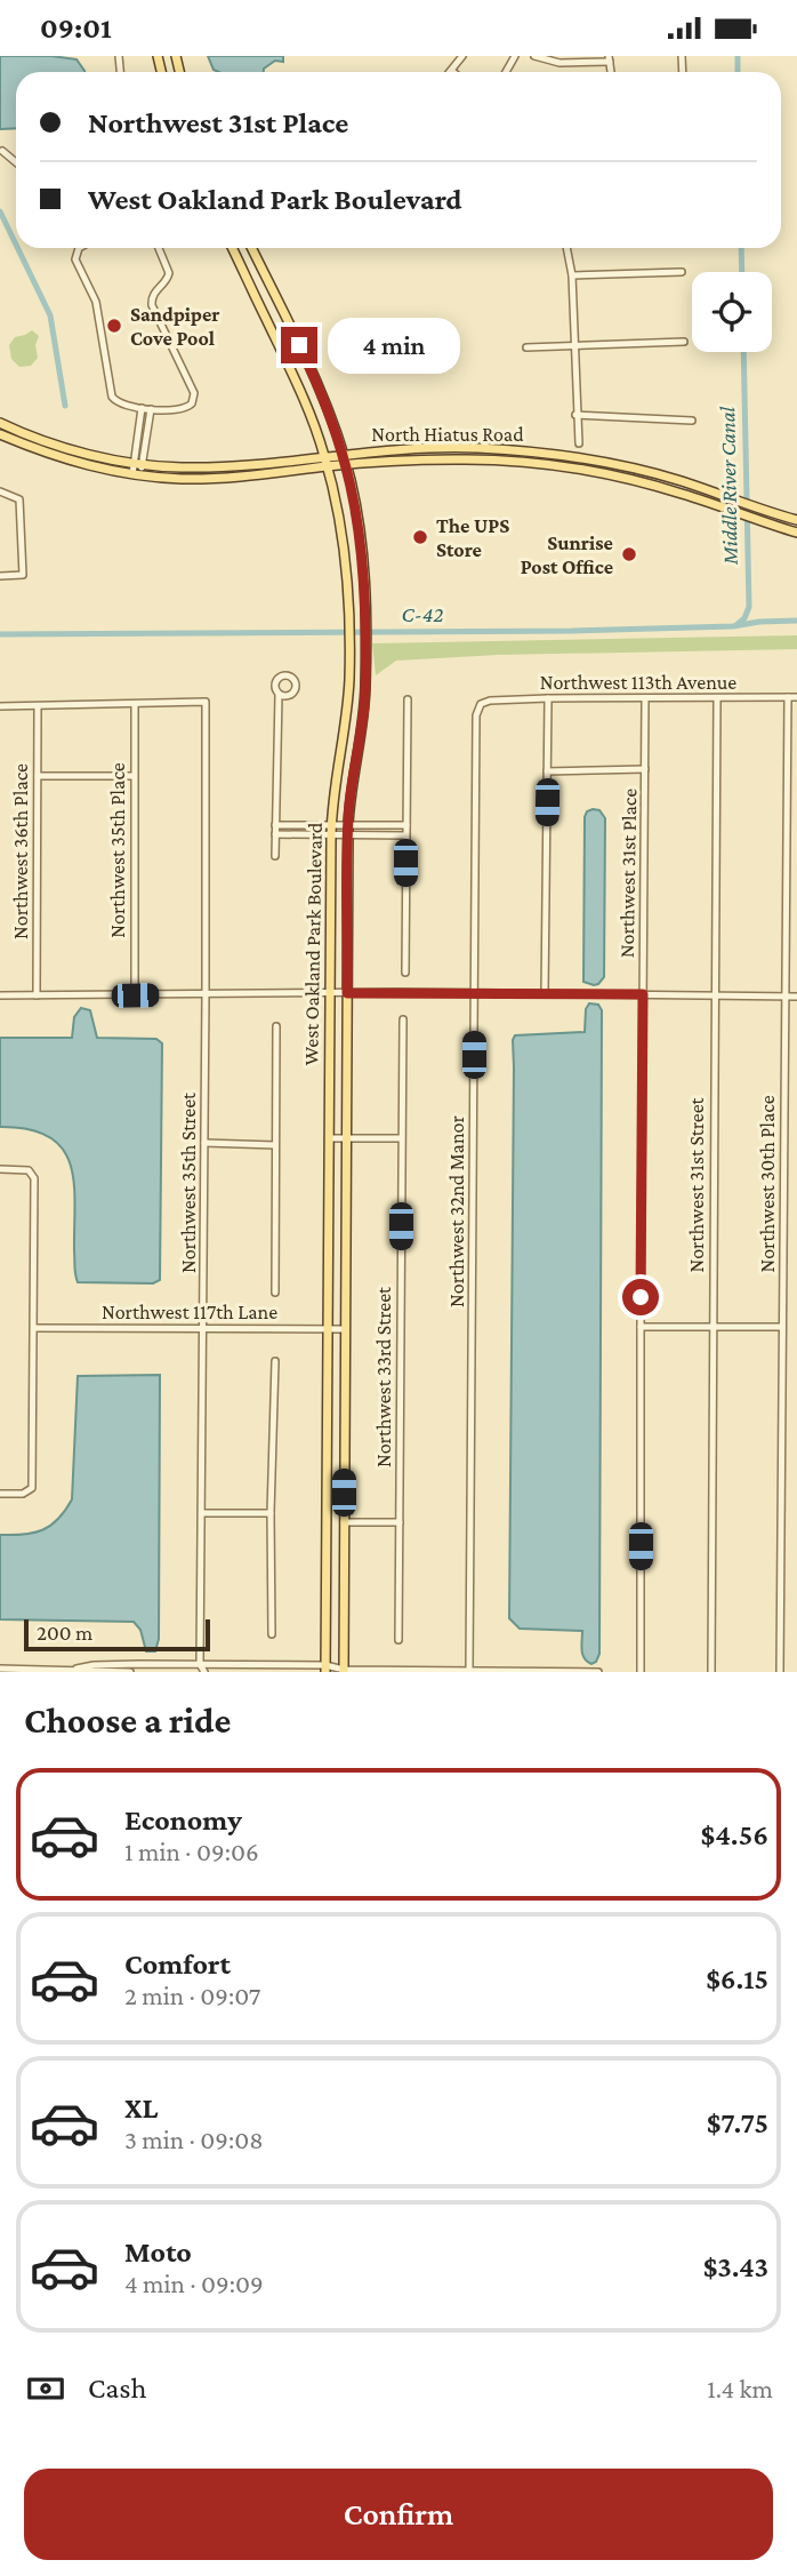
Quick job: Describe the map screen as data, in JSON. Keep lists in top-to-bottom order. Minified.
{"streets":{"main road":["North Hiatus Road","West Oakland Park Boulevard"],"street":["Northwest 113th Avenue","Northwest 35th Place","Northwest 36th Place","Northwest 31st Place","Northwest 35th Street","Northwest 30th Place","Northwest 31st Street","Northwest 32nd Manor","Northwest 117th Lane","Northwest 33rd Street"]},"crossings":[["North Hiatus Road","West Oakland Park Boulevard"],["Northwest 113th Avenue","Northwest 31st Place"],["Northwest 113th Avenue","Northwest 30th Place"],["Northwest 113th Avenue","Northwest 31st Street"],["Northwest 113th Avenue","Northwest 32nd Manor"],["Northwest 35th Place","Northwest 35th Street"],["West Oakland Park Boulevard","Northwest 117th Lane"],["Northwest 35th Street","Northwest 117th Lane"]],"water":["Middle River Canal","C-42"],"places":["Sandpiper Cove Pool","The UPS Store","Sunrise Post Office"],"scale_bar":"200 m","page":{"status":"09:01","banner":["Northwest 31st Place","West Oakland Park Boulevard"],"bubble":"4 min","scale":"200 m","heading":"Choose a ride","list":[{"name":"Economy","note":"1 min · 09:06","value":"$4.56"},{"name":"Comfort","note":"2 min · 09:07","value":"$6.15"},{"name":"XL","note":"3 min · 09:08","value":"$7.75"},{"name":"Moto","note":"4 min · 09:09","value":"$3.43"}],"pay":["Cash","1.4 km"],"buttons":"Confirm"}}
